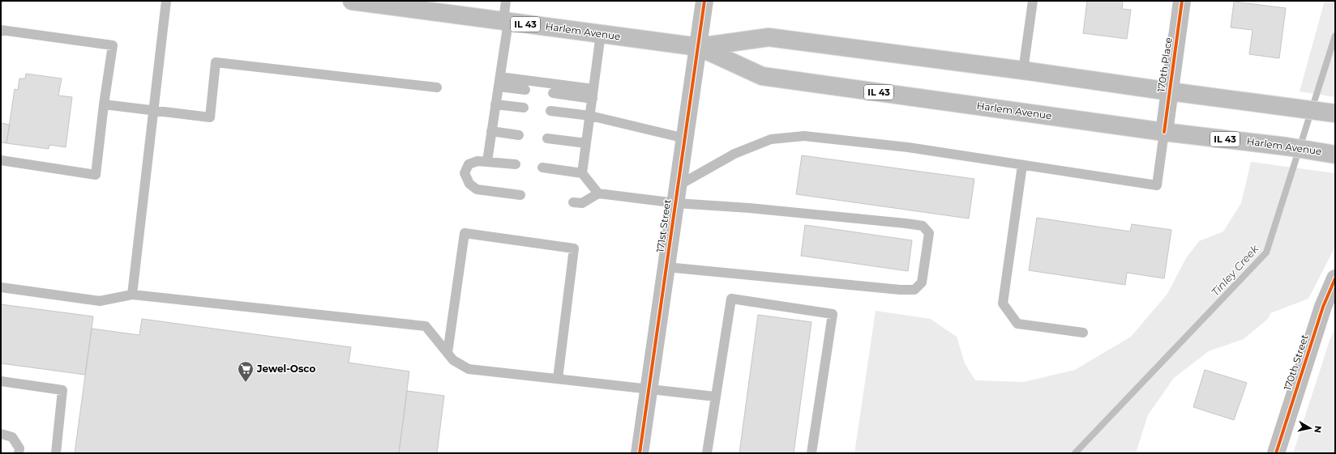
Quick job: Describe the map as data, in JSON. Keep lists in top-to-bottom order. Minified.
{"streets":{"main road":["IL 43","Harlem Avenue","170th Place","171st Street","170th Street"]},"crossings":[["Harlem Avenue","170th Place"],["Harlem Avenue","171st Street"]],"water":["Tinley Creek"],"places":{"supermarket":["Jewel-Osco"]},"north":"right"}
